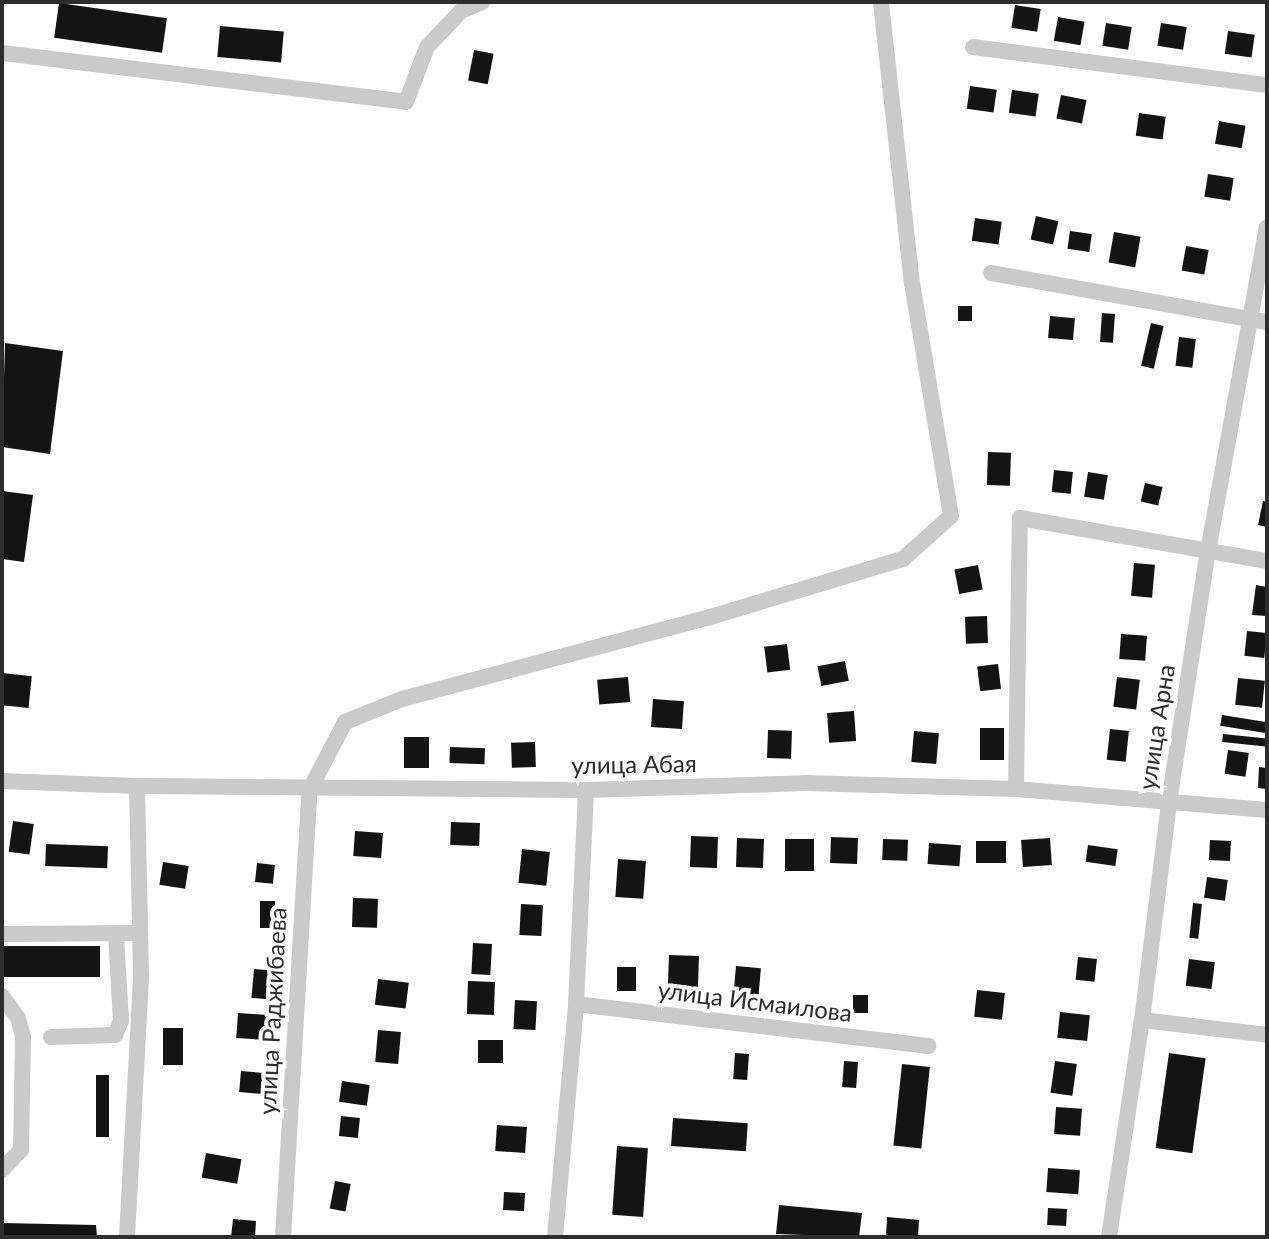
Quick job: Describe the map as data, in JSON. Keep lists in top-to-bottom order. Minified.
{"streets":{"street":["улица Арна","улица Абая","улица Исмаилова","улица Раджибаева"]},"crossings":[["улица Арна","улица Абая"],["улица Абая","улица Раджибаева"]]}
